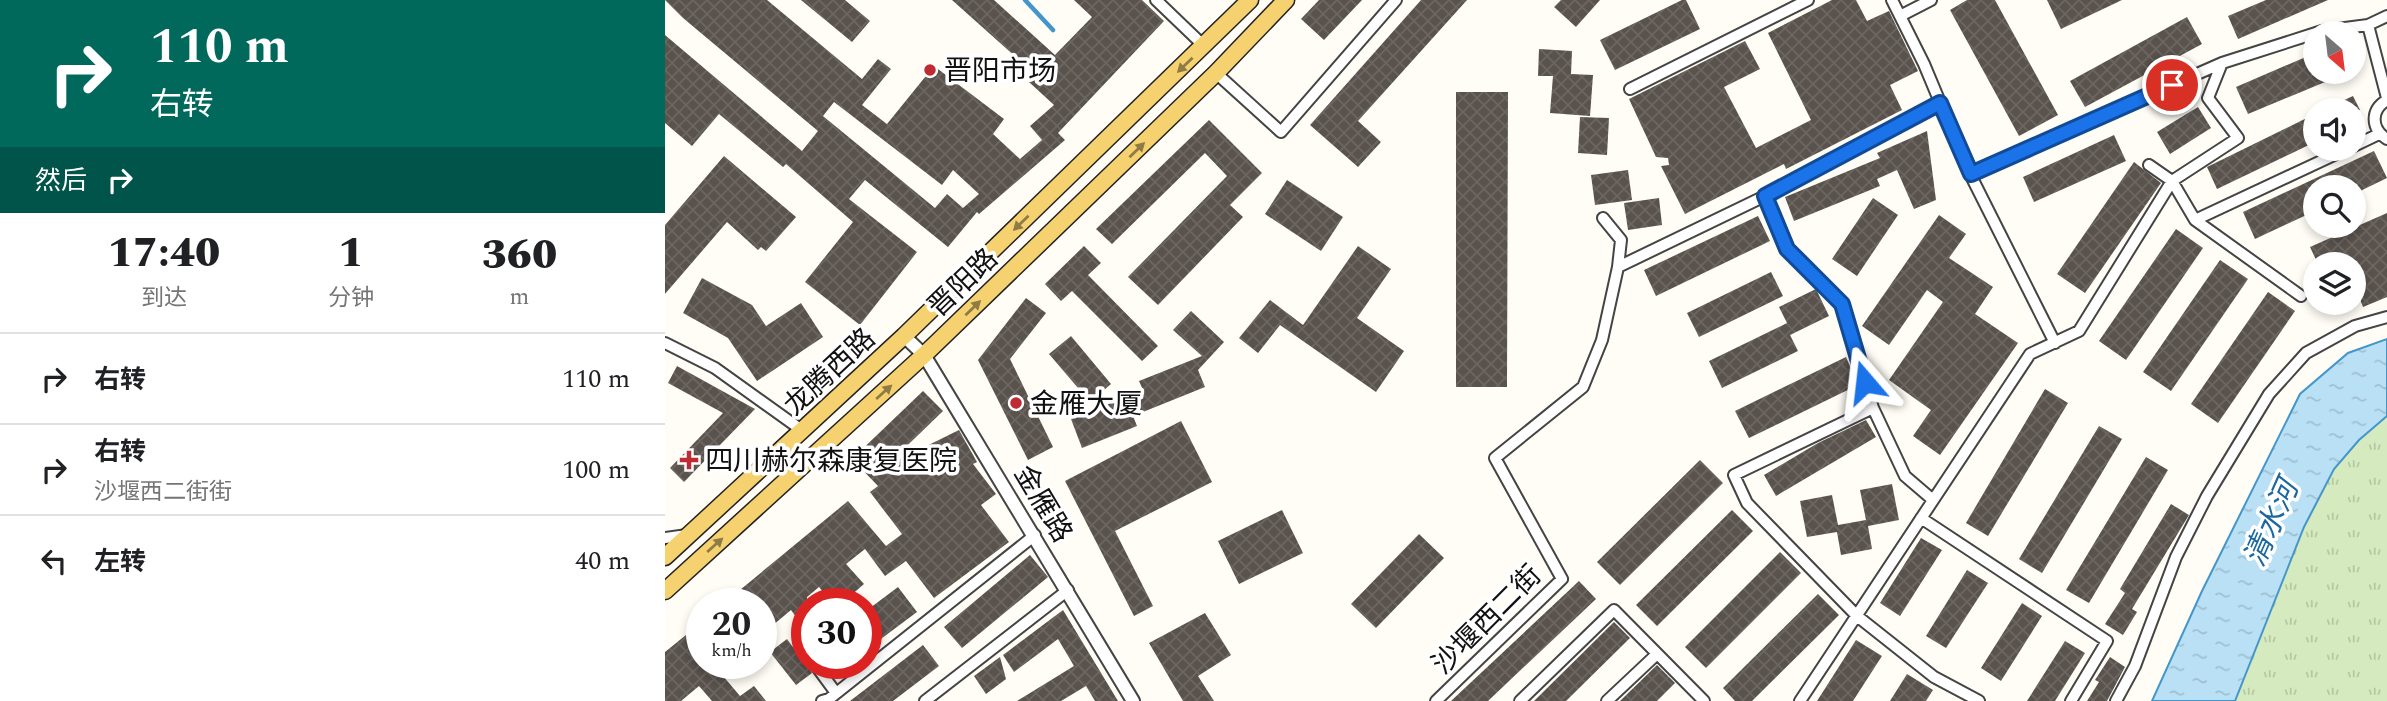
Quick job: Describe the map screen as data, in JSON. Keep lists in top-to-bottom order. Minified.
{"streets":{"main road":["晋阳路","龙腾西路"],"street":["金雁路","沙堰西二街"]},"crossings":[["晋阳路","龙腾西路"],["晋阳路","金雁路"],["龙腾西路","金雁路"]],"water":["清水河"],"places":{"other":["晋阳市场","金雁大厦"],"health":["四川赫尔森康复医院"]},"north":"bottom right","page":{"turn":["110 m","右转"],"then":"然后","eta":["17:40","到达","1","分钟","360","m"],"list":[{"name":"右转","value":"110 m"},{"name":"右转","note":"沙堰西二街街","value":"100 m"},{"name":"左转","value":"40 m"}],"speed":"20 km/h","limit":"30"}}
